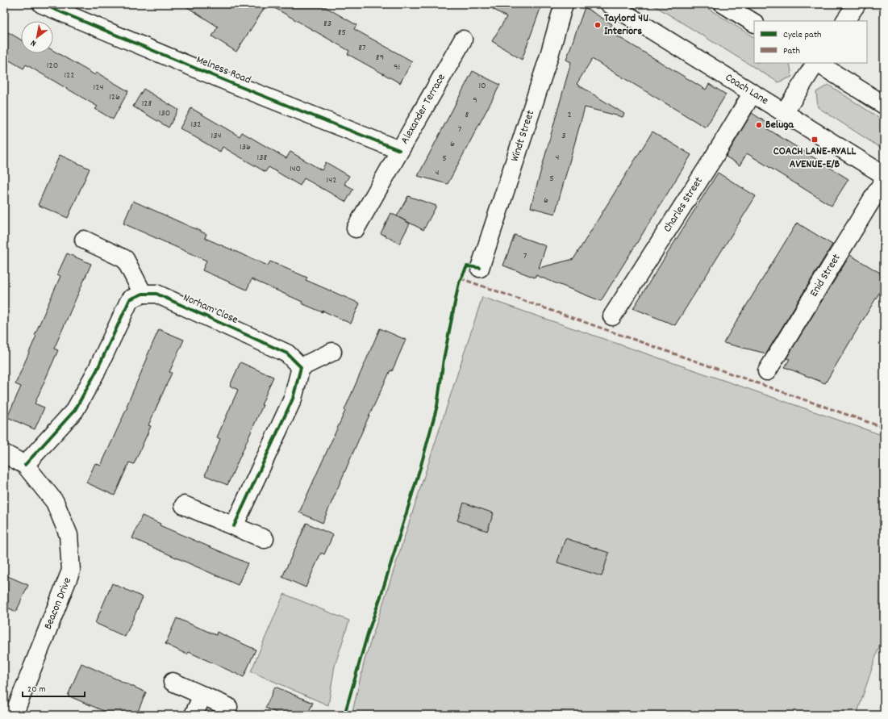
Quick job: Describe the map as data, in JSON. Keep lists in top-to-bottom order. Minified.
{"streets":{"street":["Melness Road","Coach Lane","Alexander Terrace","Windt Street","Charles Street","Enid Street","Norham Close","Beacon Drive"]},"crossings":[["Melness Road","Alexander Terrace"],["Coach Lane","Charles Street"]],"places":{"other":["Taylord 4U Interiors","Beluga"],"transit":["COACH LANE-RYALL AVENUE-E/B"]},"house_numbers":["83","85","87","89","120","91","122","10","124","126","9","128","130","8","2","132","7","134","3","6","136","138","4","5","140","4","5","142","6","7"],"legend":["Cycle path","Path"],"scale_bar":"20 m","north":"bottom left"}
